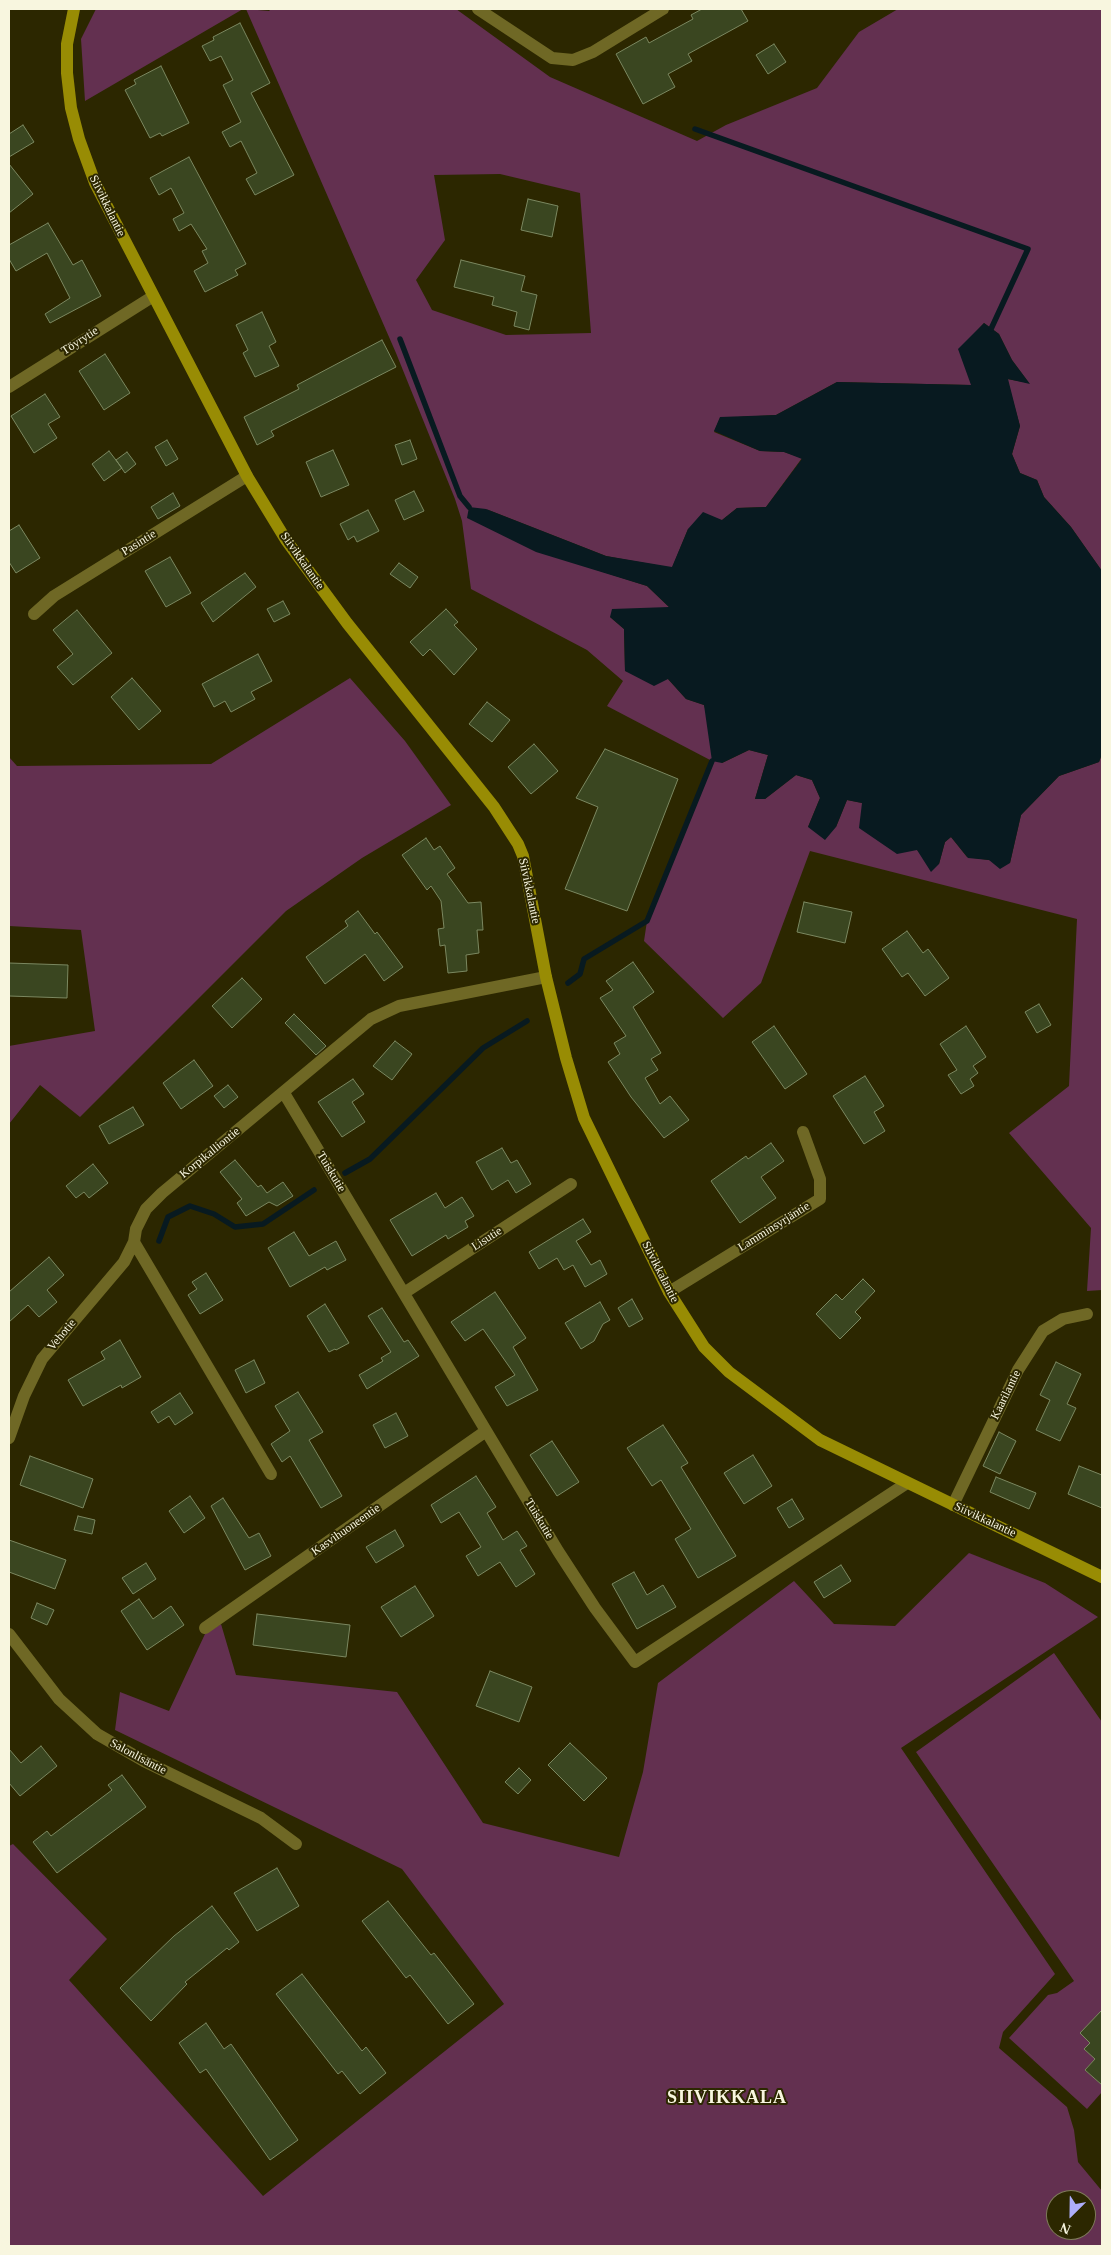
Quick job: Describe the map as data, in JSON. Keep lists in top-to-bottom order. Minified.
{"streets":{"main road":["Siivikkalantie"],"street":["Töyrytie","Pasintie","Korpikalliontie","Tuiskutie","Lamminsyrjäntie","Lisutie","Vehotie","Kaarilantie","Kasvihuoneentie","Salonlisäntie"]},"crossings":[["Siivikkalantie","Töyrytie"],["Siivikkalantie","Pasintie"],["Siivikkalantie","Korpikalliontie"],["Siivikkalantie","Tuiskutie"],["Siivikkalantie","Lamminsyrjäntie"],["Siivikkalantie","Kaarilantie"],["Korpikalliontie","Tuiskutie"],["Korpikalliontie","Vehotie"],["Tuiskutie","Lisutie"],["Tuiskutie","Kasvihuoneentie"]],"districts":["SIIVIKKALA"],"north":"bottom left"}
